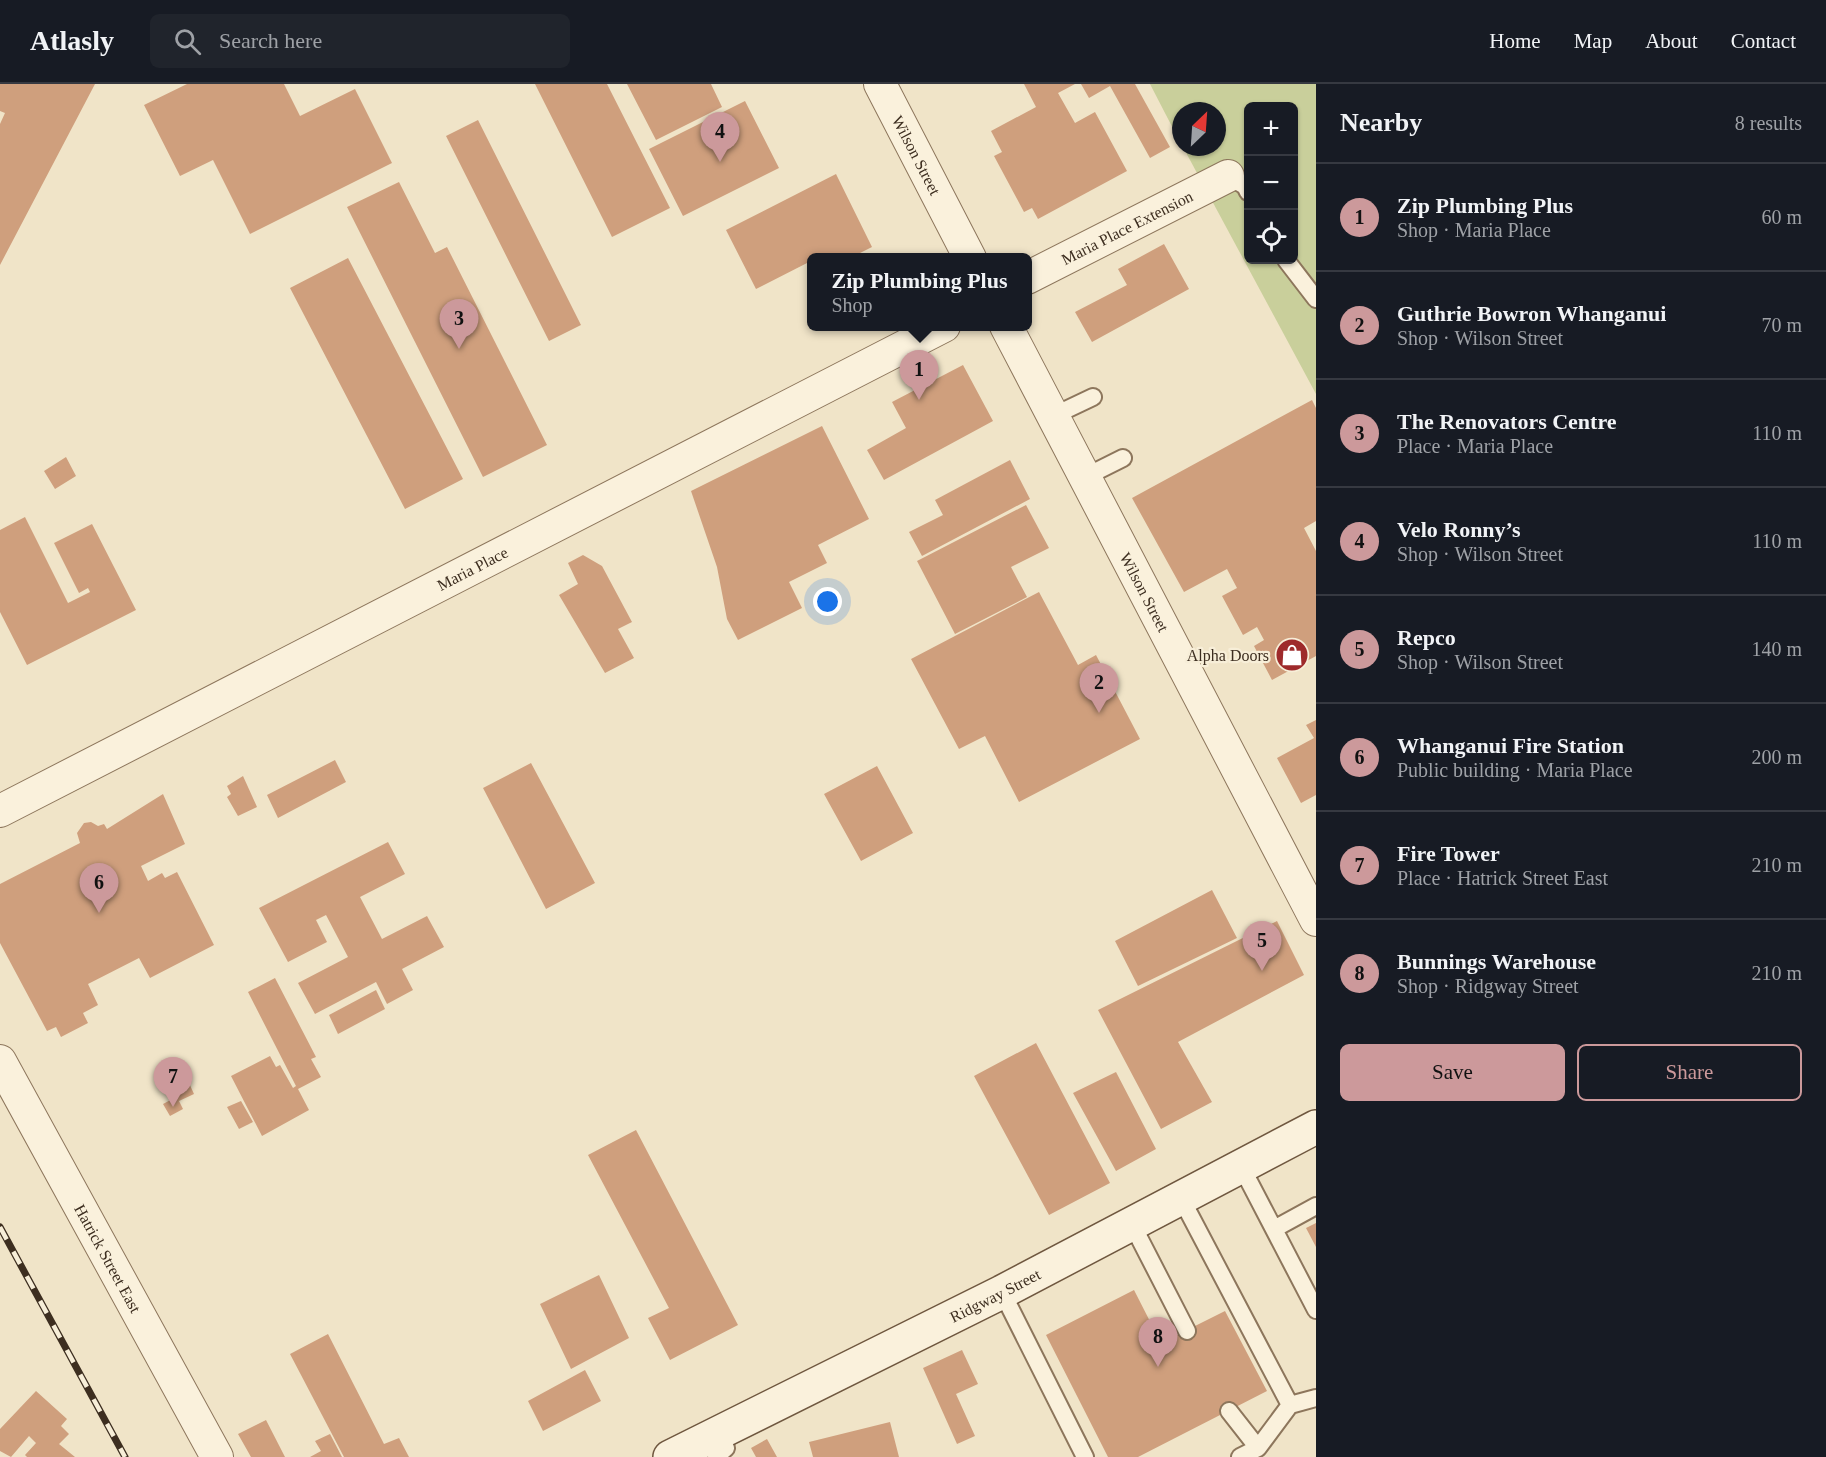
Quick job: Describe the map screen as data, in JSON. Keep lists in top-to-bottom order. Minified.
{"streets":{"street":["Wilson Street","Maria Place Extension","Maria Place","Hatrick Street East","Ridgway Street"]},"places":{"shop":["Alpha Doors"]},"north":"top right","page":{"header":"Atlasly","search":"Search here","nav":["Home","Map","About","Contact"],"heading":["Nearby","8 results"],"map_buttons":["+","−"],"pins":["4","3","1","2","6","5","7","8"],"list":[{"mark":"1","name":"Zip Plumbing Plus","note":"Shop · Maria Place","value":"60 m"},{"mark":"2","name":"Guthrie Bowron Whanganui","note":"Shop · Wilson Street","value":"70 m"},{"mark":"3","name":"The Renovators Centre","note":"Place · Maria Place","value":"110 m"},{"mark":"4","name":"Velo Ronny’s","note":"Shop · Wilson Street","value":"110 m"},{"mark":"5","name":"Repco","note":"Shop · Wilson Street","value":"140 m"},{"mark":"6","name":"Whanganui Fire Station","note":"Public building · Maria Place","value":"200 m"},{"mark":"7","name":"Fire Tower","note":"Place · Hatrick Street East","value":"210 m"},{"mark":"8","name":"Bunnings Warehouse","note":"Shop · Ridgway Street","value":"210 m"}],"popup":["Zip Plumbing Plus","Shop"],"buttons":["Save","Share"]}}
